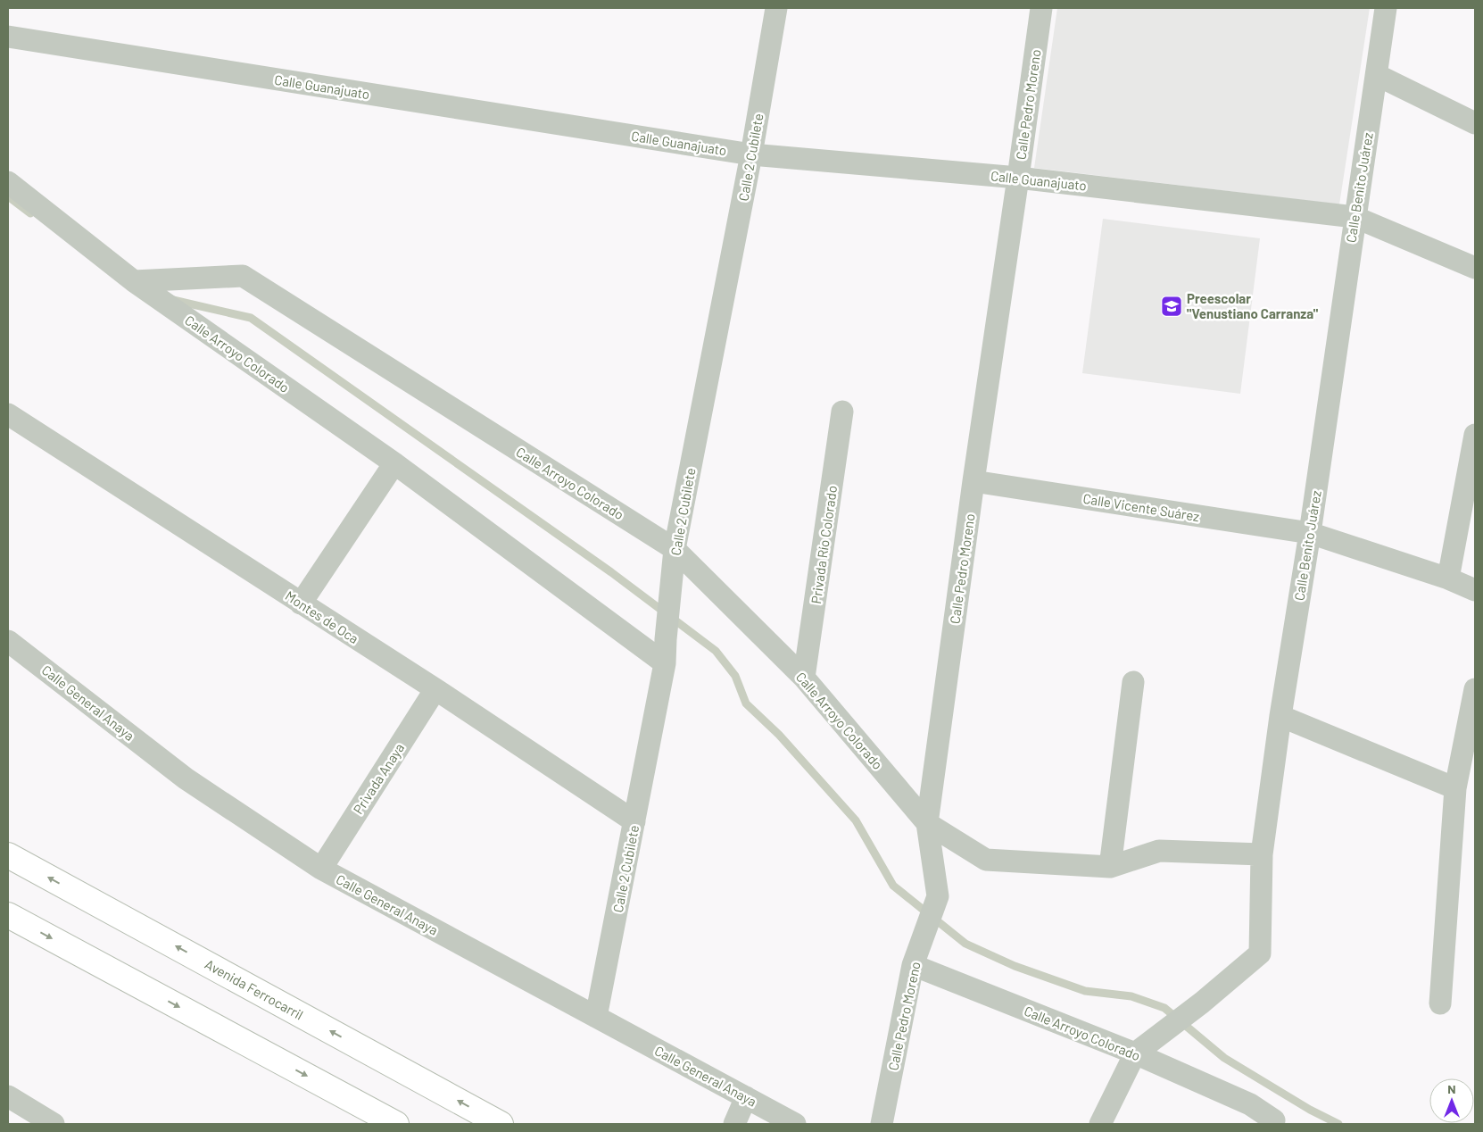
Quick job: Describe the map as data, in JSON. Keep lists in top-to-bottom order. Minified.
{"streets":{"street":["Calle Guanajuato","Calle Pedro Moreno","Calle 2 Cubilete","Calle Benito Juárez","Calle Arroyo Colorado","Calle Vicente Suárez","Privada Río Colorado","Montes de Oca","Calle General Anaya","Privada Anaya","Avenida Ferrocarril"]},"crossings":[["Calle Guanajuato","Calle Pedro Moreno"],["Calle Guanajuato","Calle 2 Cubilete"],["Calle Guanajuato","Calle Benito Juárez"],["Calle Pedro Moreno","Calle Arroyo Colorado"],["Calle Pedro Moreno","Calle Vicente Suárez"],["Calle 2 Cubilete","Calle Arroyo Colorado"],["Calle 2 Cubilete","Montes de Oca"],["Calle 2 Cubilete","Calle General Anaya"],["Calle Benito Juárez","Calle Arroyo Colorado"],["Calle Benito Juárez","Calle Vicente Suárez"],["Calle Arroyo Colorado","Privada Río Colorado"],["Montes de Oca","Privada Anaya"],["Calle General Anaya","Privada Anaya"]],"places":{"school or university":["Preescolar \"Venustiano Carranza\""]},"north":"top"}
